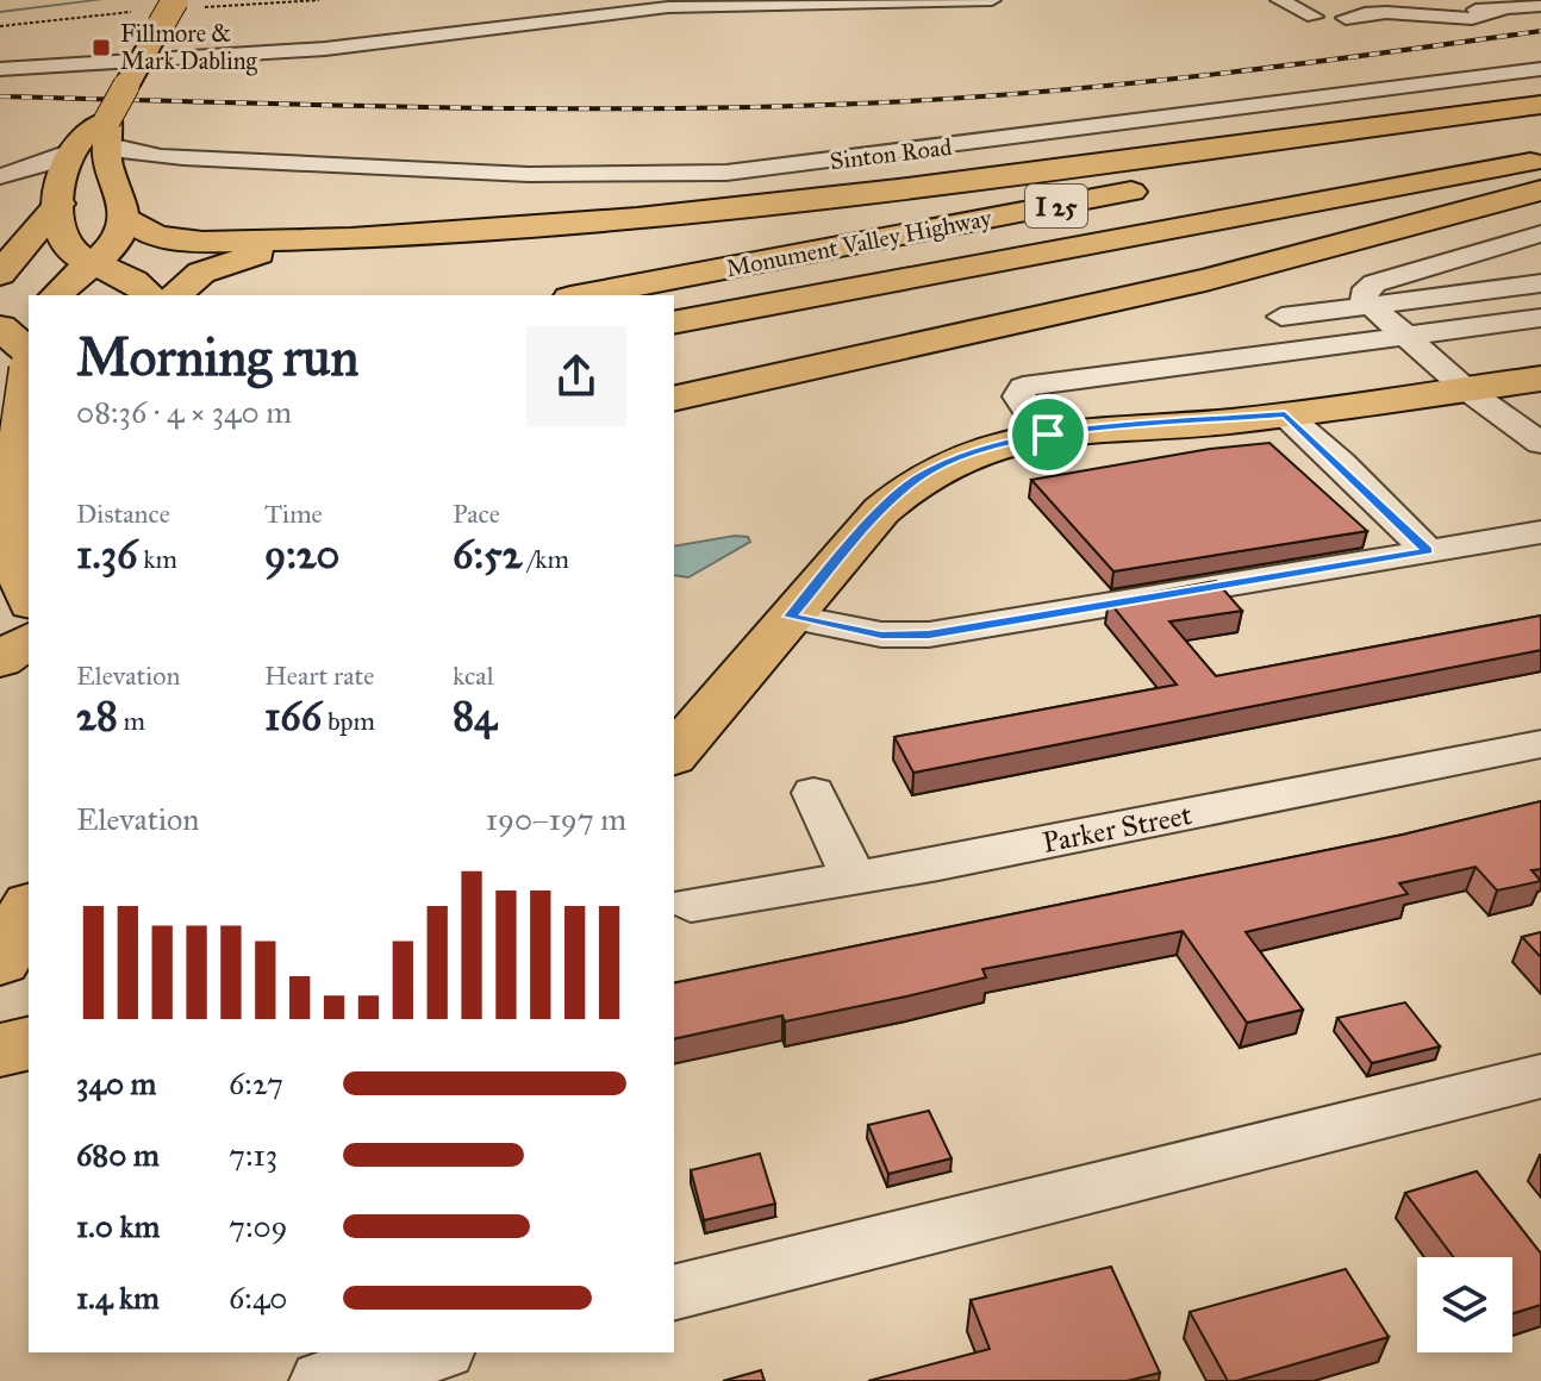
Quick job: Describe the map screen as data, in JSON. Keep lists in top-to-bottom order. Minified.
{"streets":{"main road":["I 25","Monument Valley Highway"],"street":["Sinton Road","Parker Street"]},"places":{"transit":["Fillmore & Mark Dabling"]},"page":{"heading":["Morning run","08:36 · 4 × 340 m"],"stats":[["Distance","1.36 km"],["Time","9:20"],["Pace","6:52 /km"],["Elevation","28 m"],["Heart rate","166 bpm"],["kcal","84"]],"chart":["Elevation","190–197 m"],"list":[{"name":"340 m","note":"6:27"},{"name":"680 m","note":"7:13"},{"name":"1.0 km","note":"7:09"},{"name":"1.4 km","note":"6:40"}]}}
